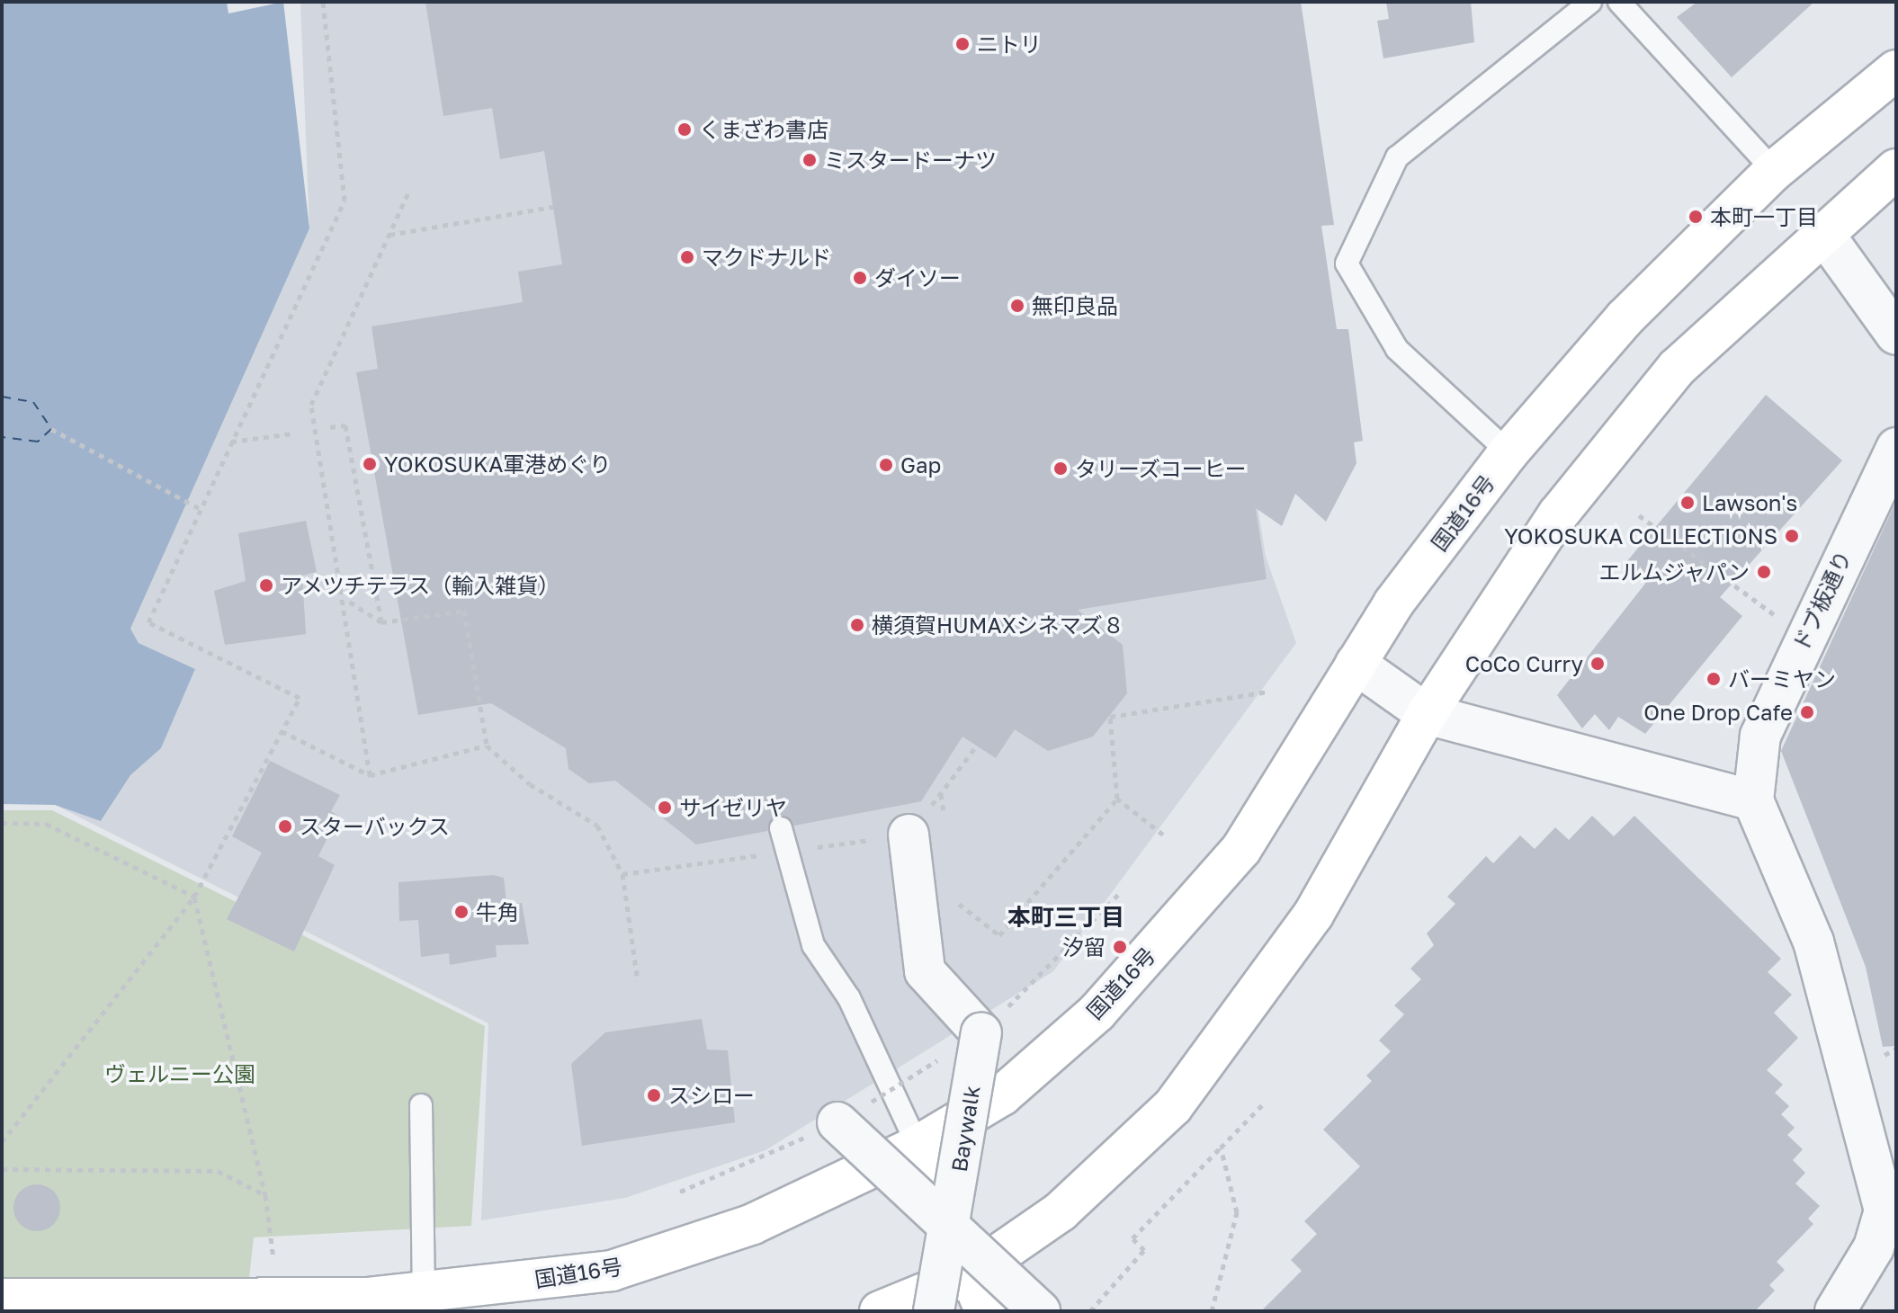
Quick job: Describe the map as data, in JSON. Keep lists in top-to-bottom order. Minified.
{"streets":{"main road":["国道16号"],"street":["ドブ板通り","Baywalk"]},"districts":["本町三丁目"],"parks":["ヴェルニー公園"],"places":["ニトリ","くまざわ書店","ミスタードーナツ","本町一丁目","マクドナルド","ダイソー","無印良品","YOKOSUKA軍港めぐり","Gap","タリーズコーヒー","Lawson's","YOKOSUKA COLLECTIONS","エルムジャパン","アメツチテラス（輸入雑貨）","横須賀HUMAXシネマズ８","CoCo Curry","バーミヤン","One Drop Cafe","サイゼリヤ","スターバックス","牛角","汐留","スシロー"]}
